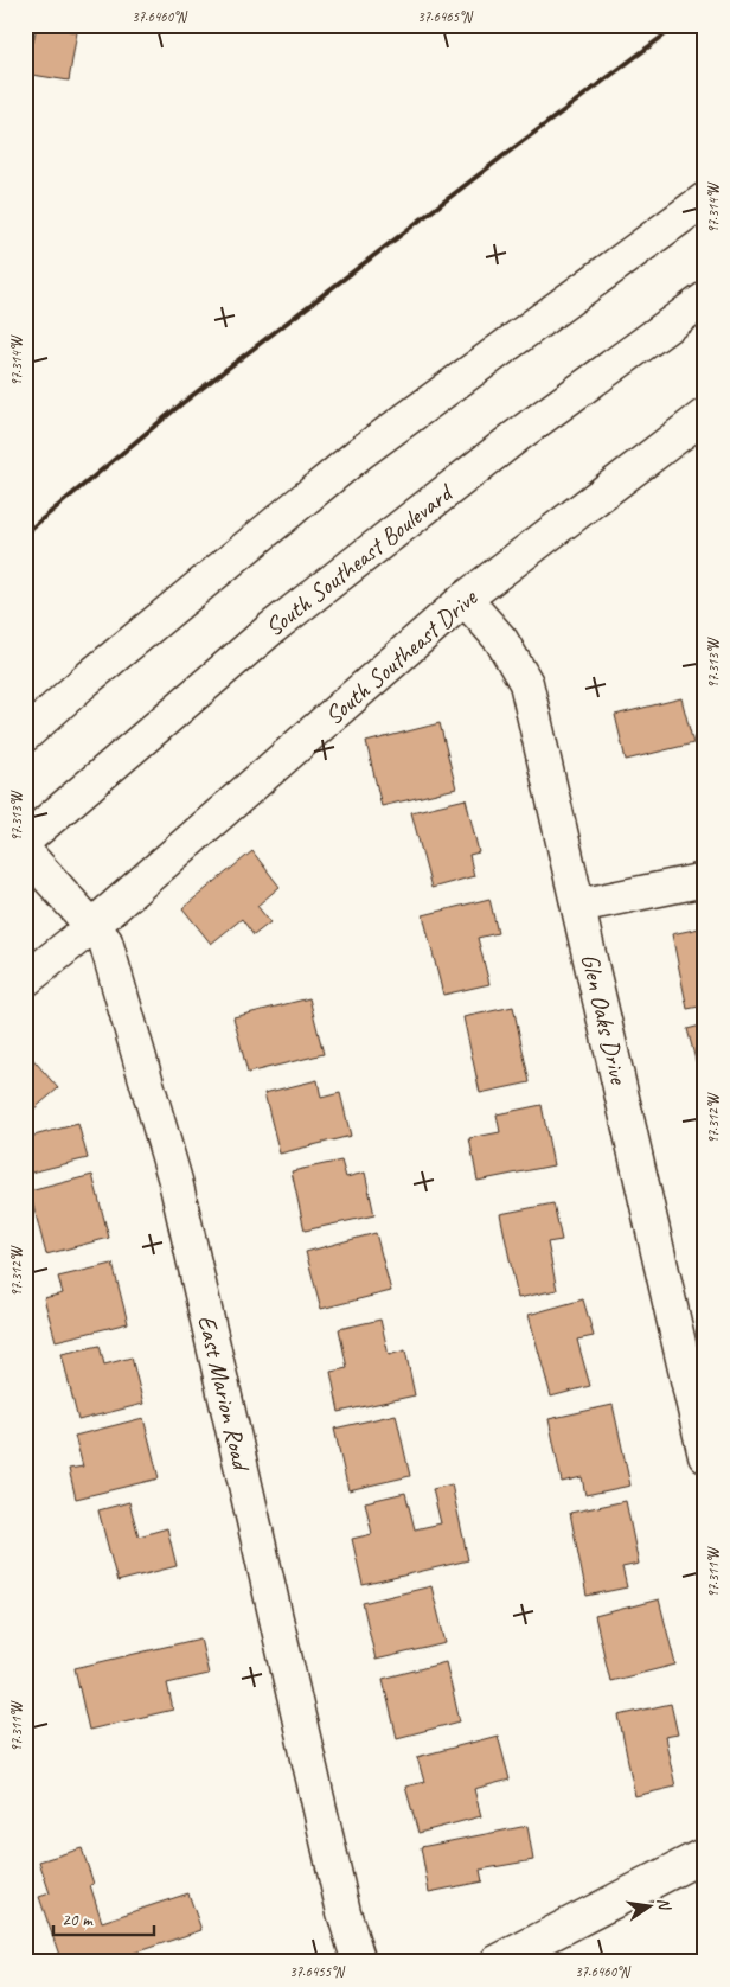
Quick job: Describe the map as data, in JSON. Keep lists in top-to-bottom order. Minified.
{"streets":{"street":["South Southeast Boulevard","South Southeast Drive","Glen Oaks Drive","East Marion Road"]},"crossings":[["South Southeast Drive","Glen Oaks Drive"],["South Southeast Drive","East Marion Road"]],"scale_bar":"20 m","north":"right","coordinates":["37.6460°N","37.6465°N","97.314°W","97.313°W","97.312°W","97.311°W","37.6455°N"]}
